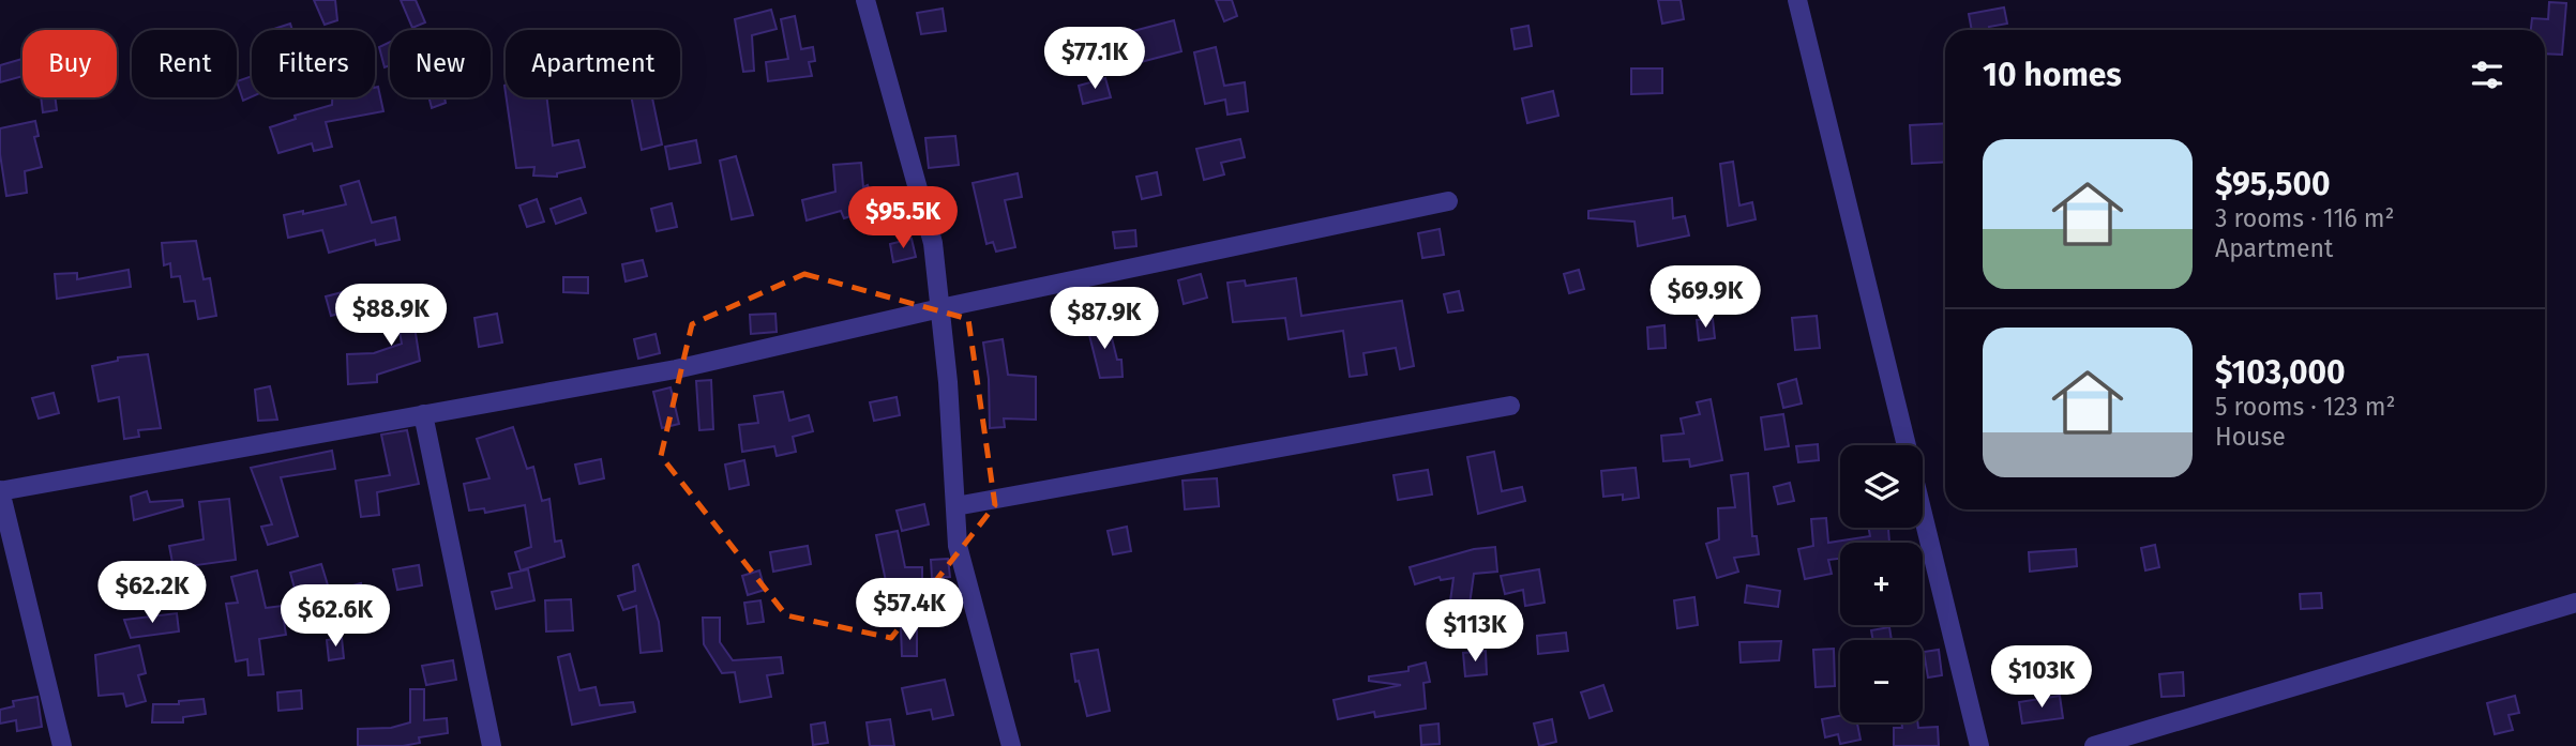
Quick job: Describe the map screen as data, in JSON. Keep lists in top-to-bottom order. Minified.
{"page":{"price":["$77.1K","$95.5K","$69.9K","$88.9K","$87.9K","$62.2K","$57.4K","$62.6K","$113K","$103K"],"chip":["Buy","Rent","Filters","New","Apartment"],"heading":"10 homes","list":[{"name":"$95,500","note":"3 rooms · 116 m² · Apartment"},{"name":"$103,000","note":"5 rooms · 123 m² · House"}],"map_buttons":["+","−"]}}
